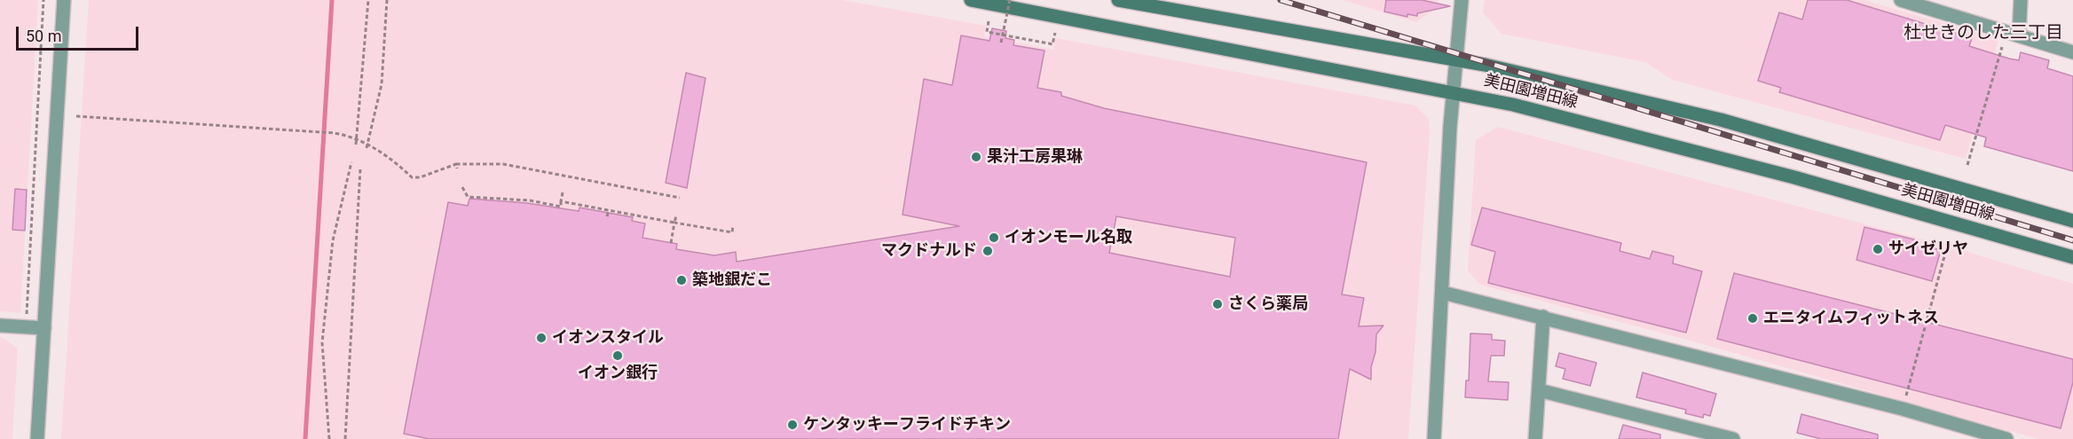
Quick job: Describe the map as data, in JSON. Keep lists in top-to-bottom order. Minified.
{"streets":{"main road":["美田園増田線"]},"districts":["杜せきのした三丁目"],"places":["果汁工房果琳","イオンモール名取","サイゼリヤ","マクドナルド","築地銀だこ","さくら薬局","エニタイムフィットネス","イオンスタイル","イオン銀行","ケンタッキーフライドチキン"],"scale_bar":"50 m"}
